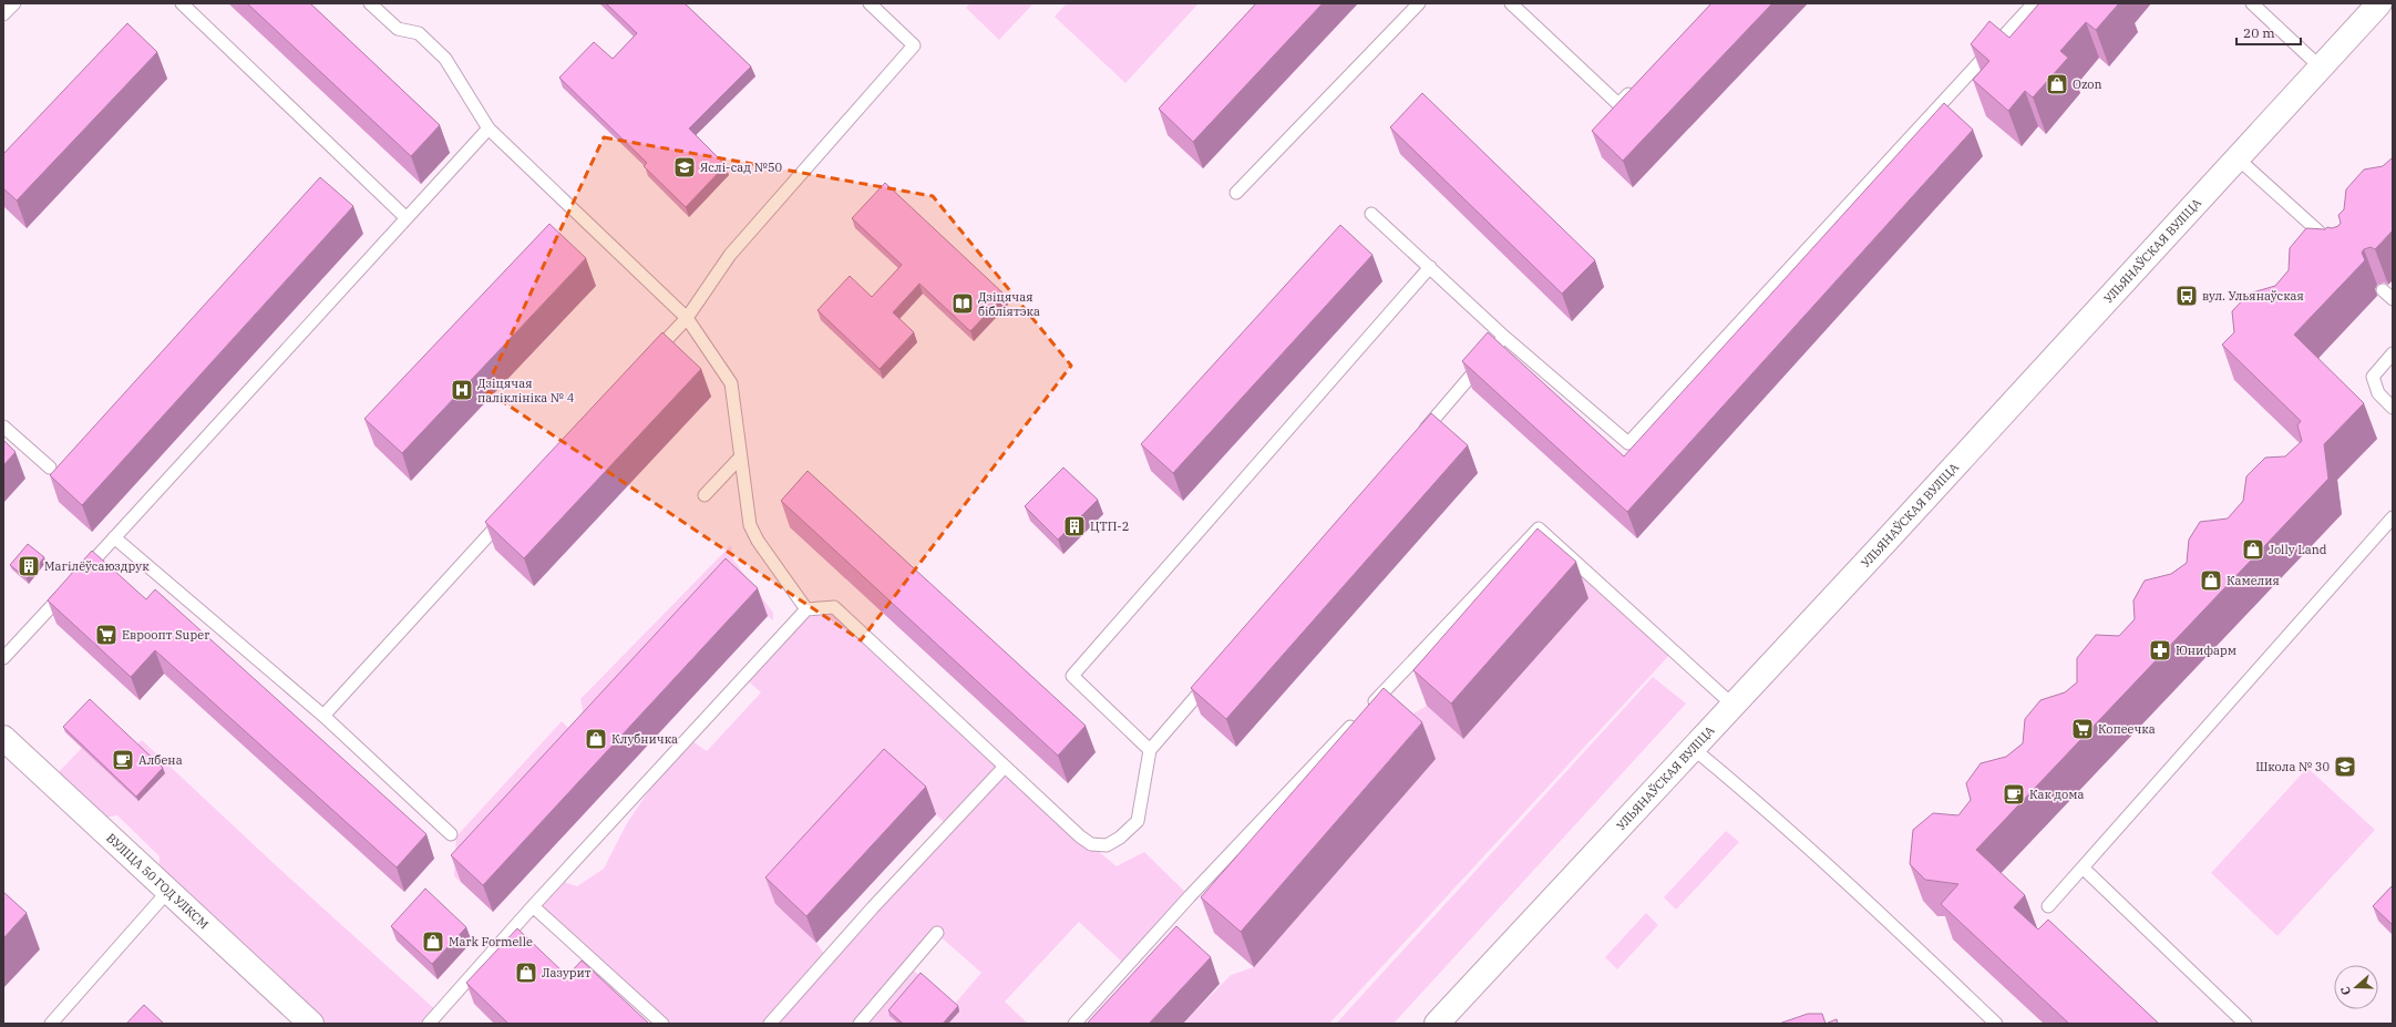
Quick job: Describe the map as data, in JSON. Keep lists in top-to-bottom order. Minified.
{"streets":{"main road":["УЛЬЯНАЎСКАЯ ВУЛІЦА","ВУЛІЦА 50 ГОД УЛКСМ"]},"places":{"shop":["Ozon","Jolly Land","Камелия","Клубничка","Mark Formelle","Лазурит"],"school or university":["Яслі-сад №50","Школа № 30"],"bus stop":["вул. Ульянаўская"],"library":["Дзіцячая бібліятэка"],"hospital":["Дзіцячая паліклініка № 4"],"building":["ЦТП-2","Магілёўсаюздрук"],"supermarket":["Евроопт Super","Копеечка"],"pharmacy":["Юнифарм"],"cafe":["Албена","Как дома"]},"scale_bar":"20 m","north":"left"}
